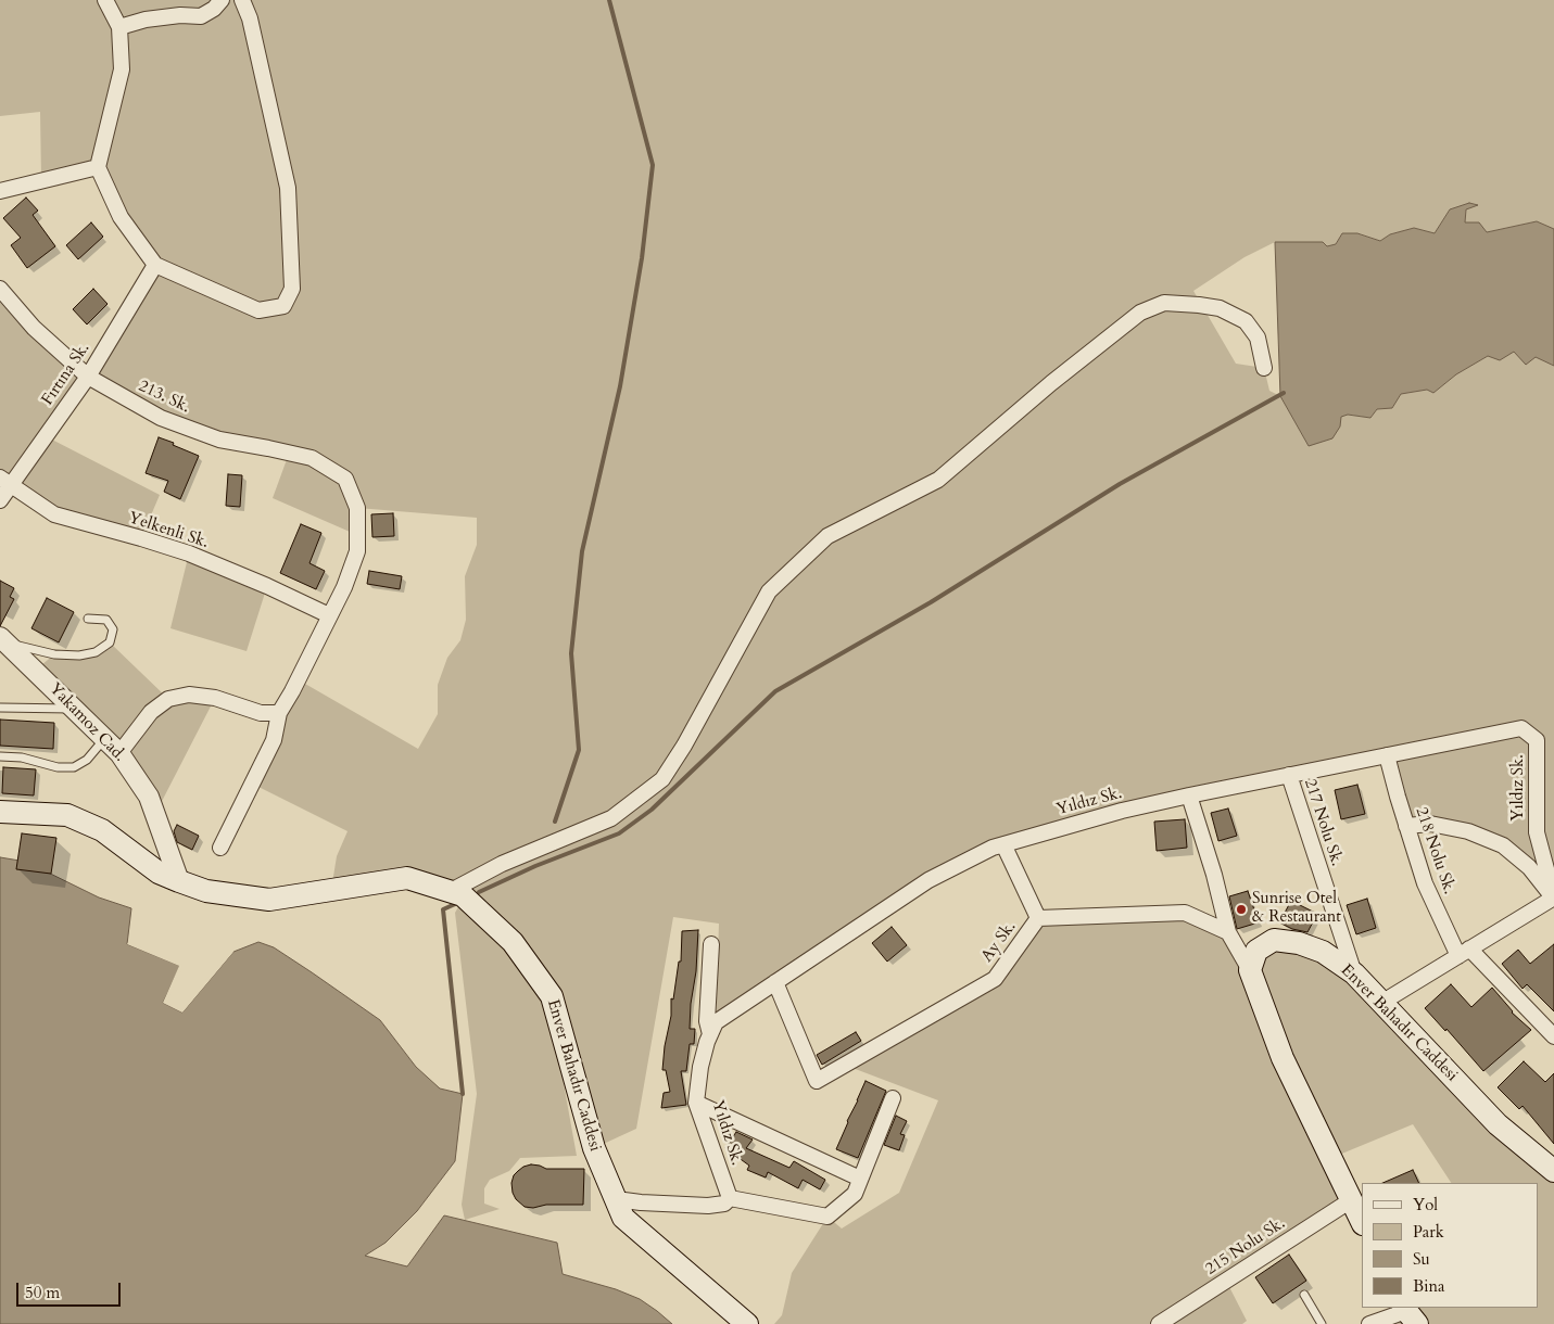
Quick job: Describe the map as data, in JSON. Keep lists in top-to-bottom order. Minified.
{"streets":{"main road":["Enver Bahadır Caddesi"],"street":["Fırtına Sk.","213. Sk.","Yelkenli Sk.","Yakamoz Cad.","Yıldız Sk.","217 Nolu Sk.","218 Nolu Sk.","Ay Sk.","215 Nolu Sk."]},"crossings":[["Fırtına Sk.","213. Sk."],["Fırtına Sk.","Yelkenli Sk."],["213. Sk.","Yelkenli Sk."],["Yakamoz Cad.","Enver Bahadır Caddesi"],["Yıldız Sk.","217 Nolu Sk."],["Yıldız Sk.","218 Nolu Sk."],["Yıldız Sk.","Ay Sk."],["217 Nolu Sk.","Enver Bahadır Caddesi"]],"places":["Sunrise Otel & Restaurant"],"legend":["Yol","Park","Su","Bina"],"scale_bar":"50 m"}
